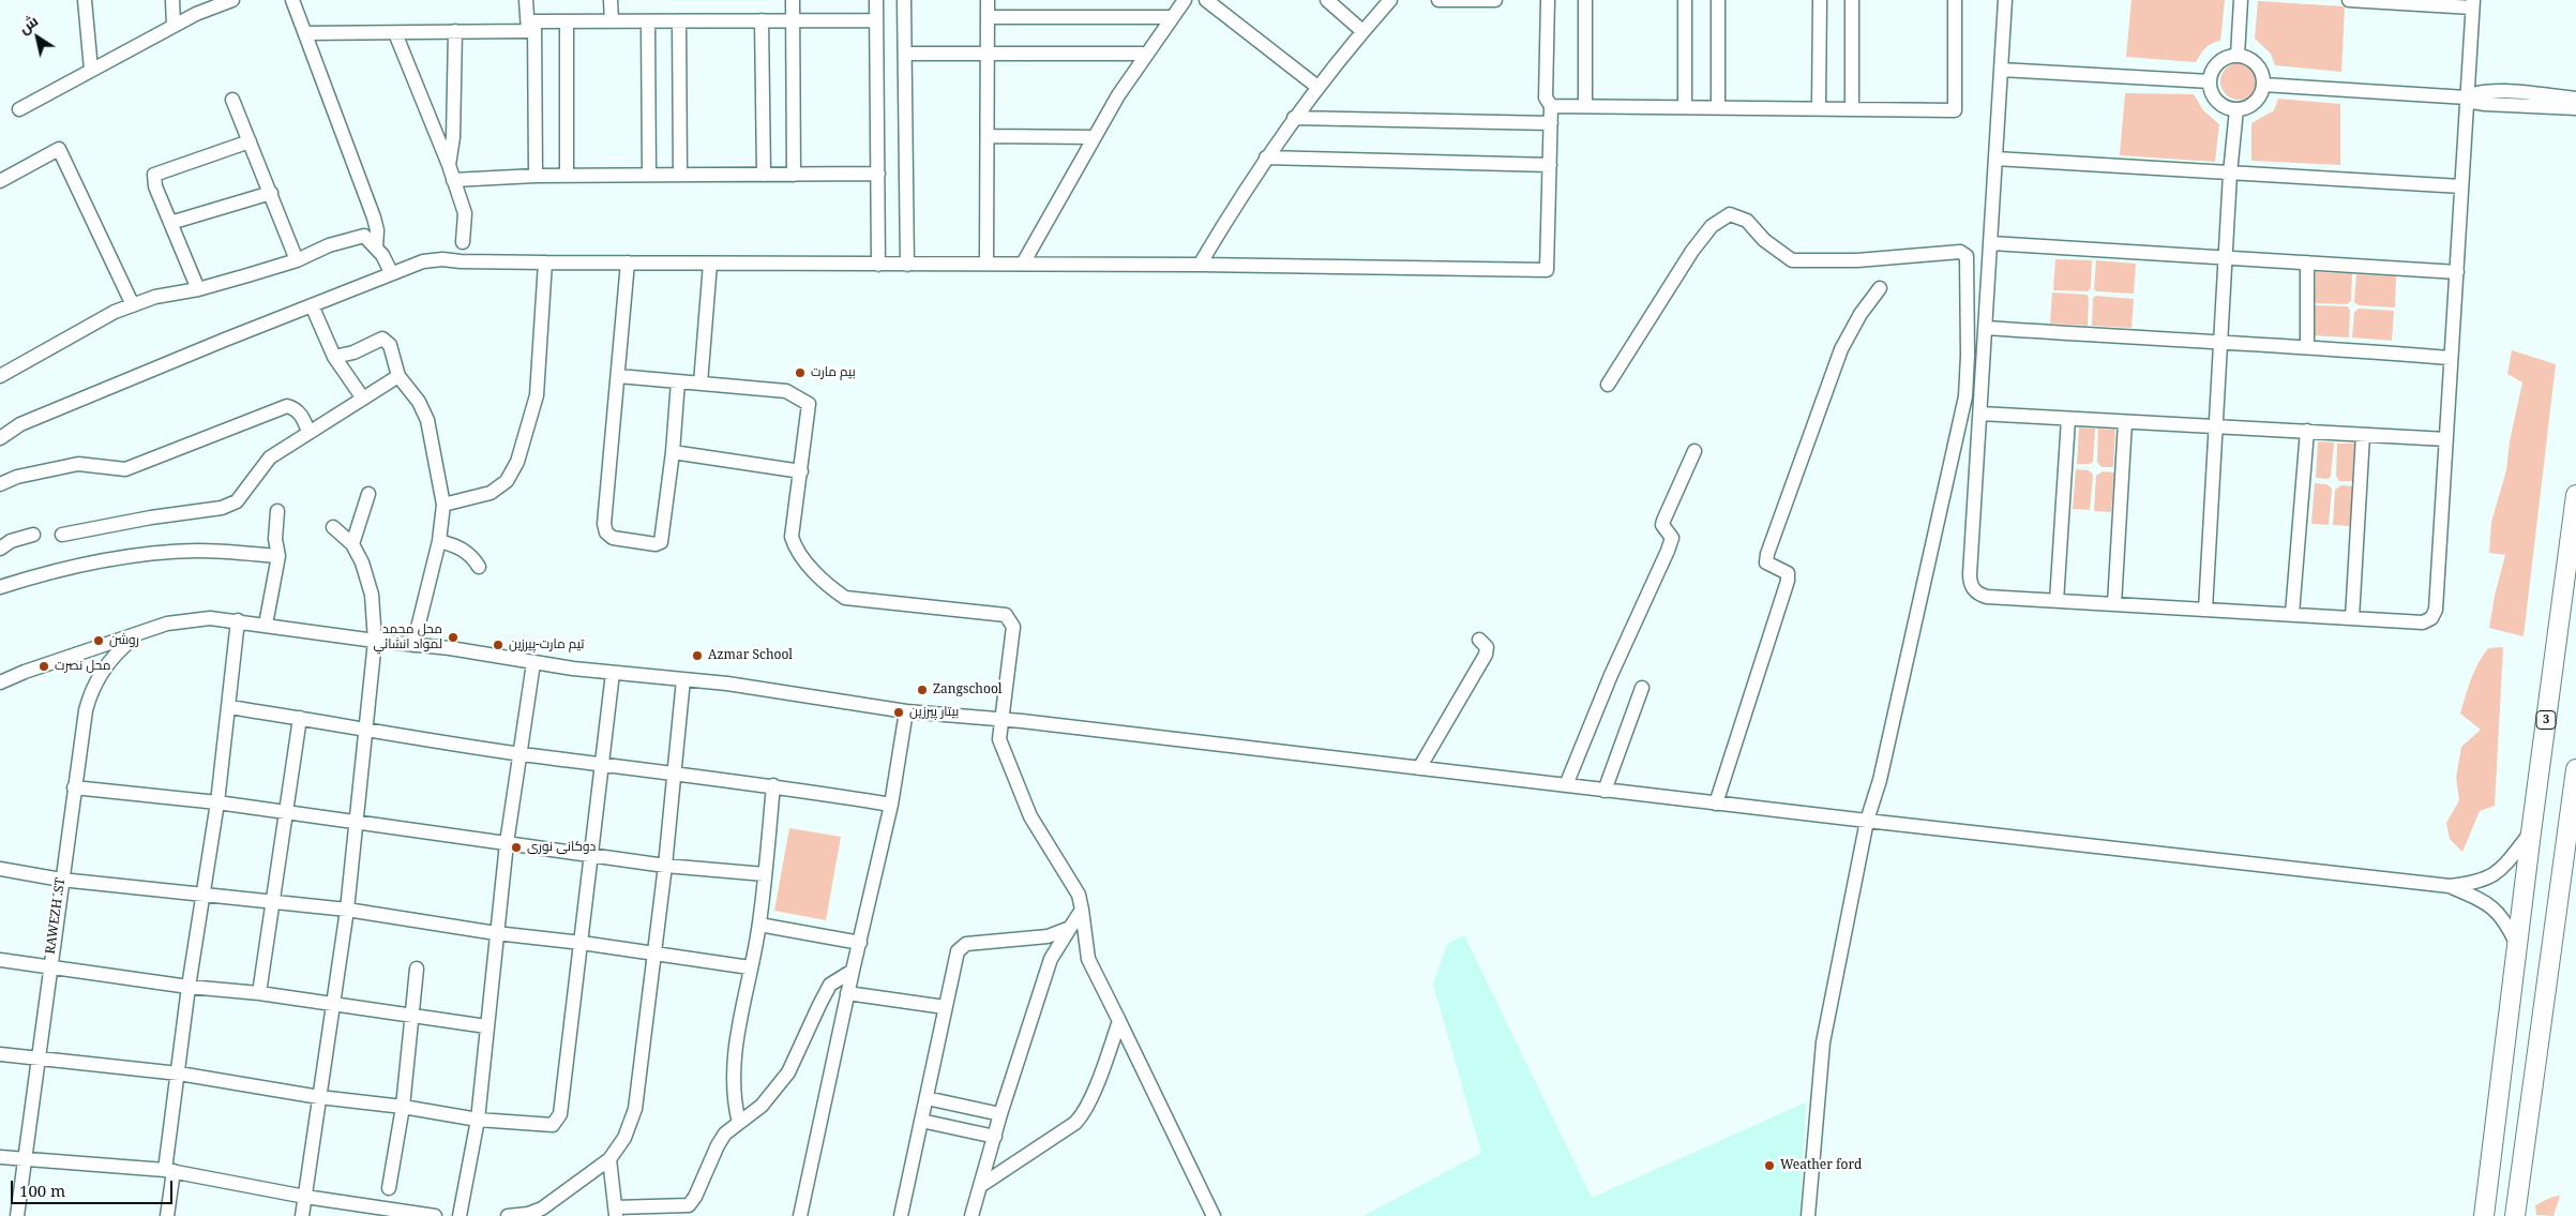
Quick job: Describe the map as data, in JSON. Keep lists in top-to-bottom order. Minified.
{"streets":{"highway":["3"],"street":["RAWEZH .ST"]},"places":["بیم مارت","محل محمد لمواد انشائي","روشن","تیم مارت-پیرزین","Azmar School","محل نصرت","Zangschool","بيتار پيرزين","دوکانی نوری","Weather ford"],"scale_bar":"100 m","north":"top left"}
